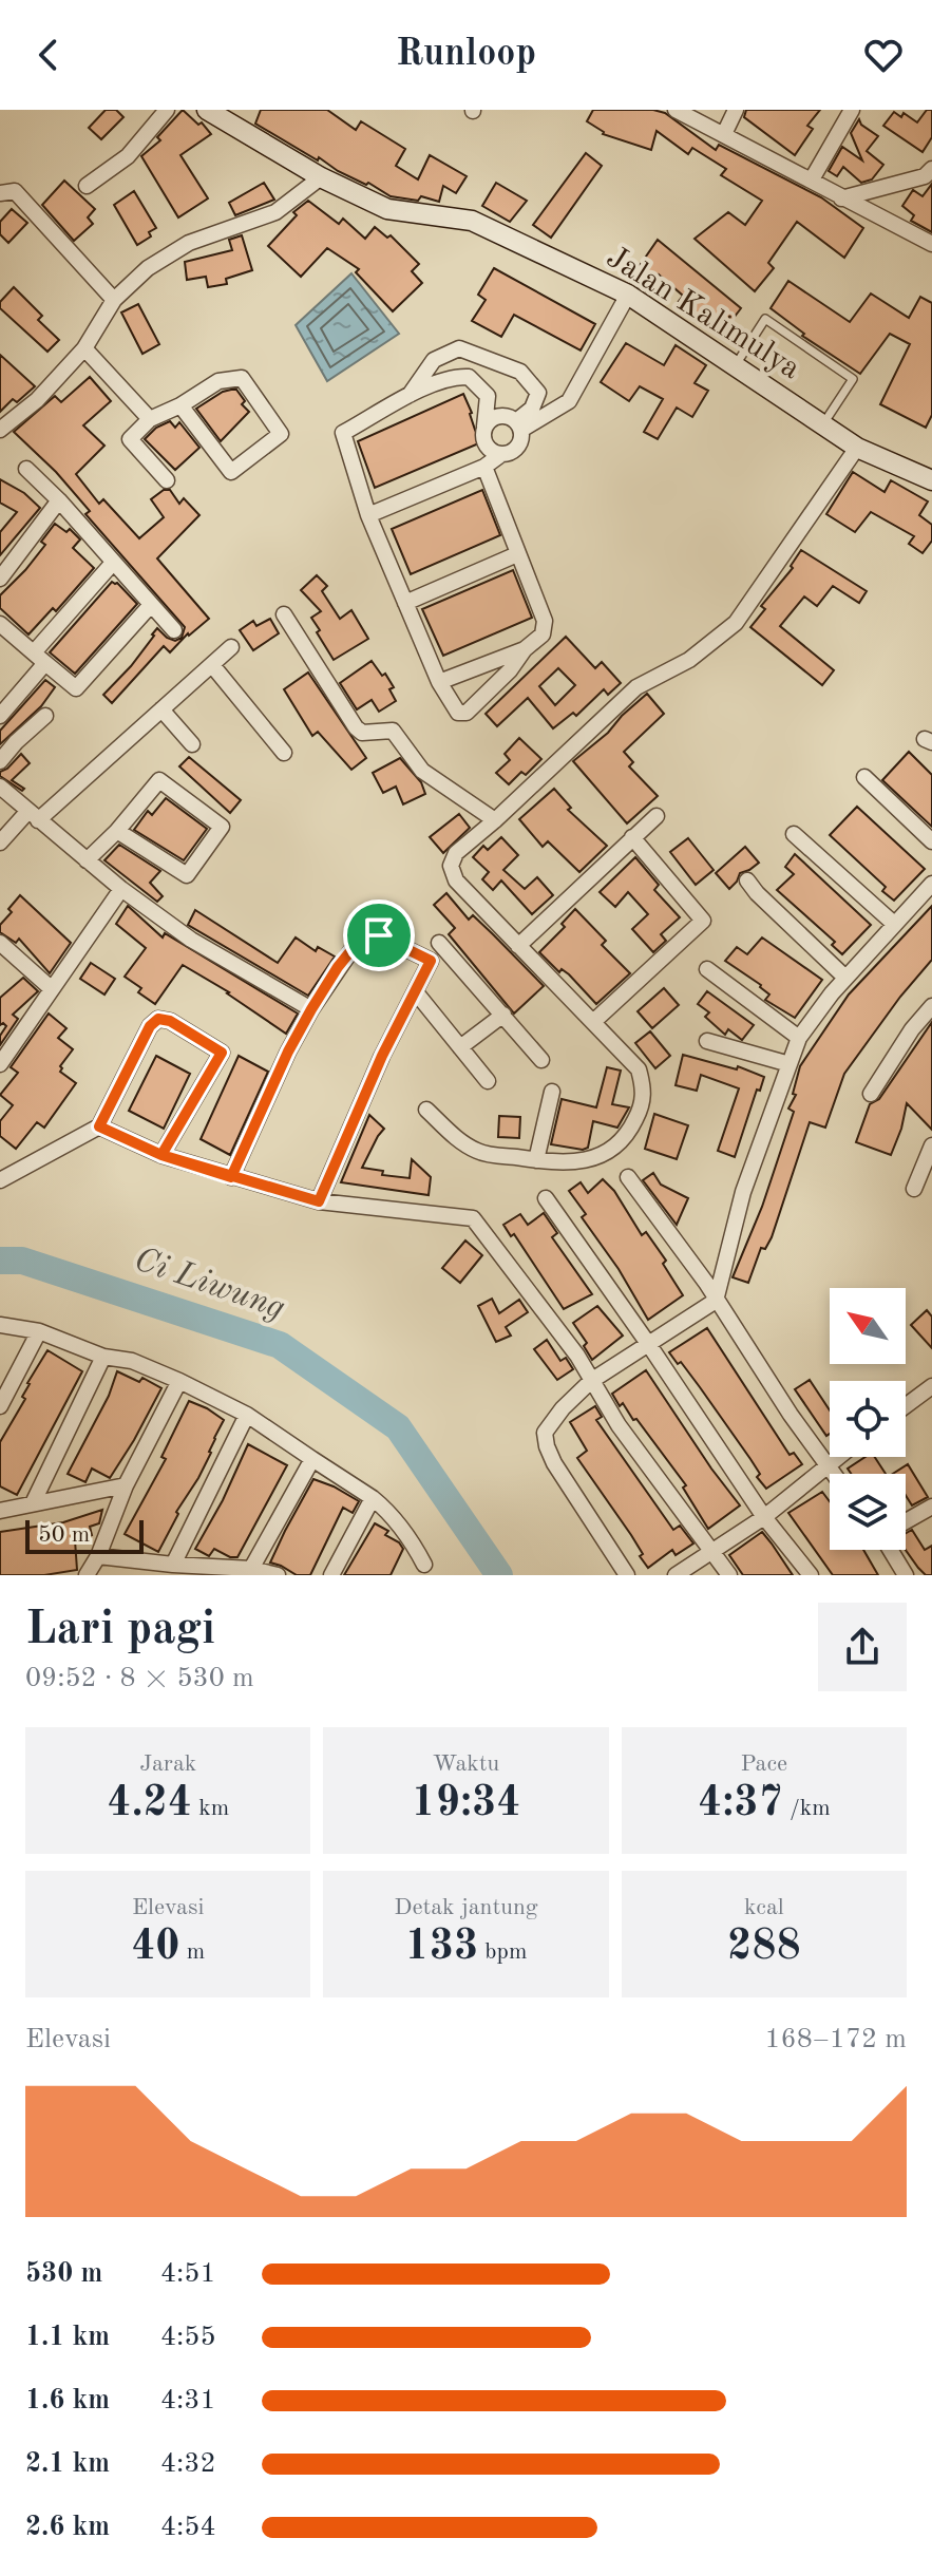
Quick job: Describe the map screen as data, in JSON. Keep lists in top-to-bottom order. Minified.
{"streets":{"street":["Jalan Kalimulya"]},"water":["Ci Liwung"],"scale_bar":"50 m","north":"top left","page":{"header":"Runloop","scale":"50 m","heading":["Lari pagi","09:52 · 8 × 530 m"],"stats":[["Jarak","4.24 km"],["Waktu","19:34"],["Pace","4:37 /km"],["Elevasi","40 m"],["Detak jantung","133 bpm"],["kcal","288"]],"chart":["Elevasi","168–172 m"],"list":[{"name":"530 m","note":"4:51"},{"name":"1.1 km","note":"4:55"},{"name":"1.6 km","note":"4:31"},{"name":"2.1 km","note":"4:32"},{"name":"2.6 km","note":"4:54"}]}}
